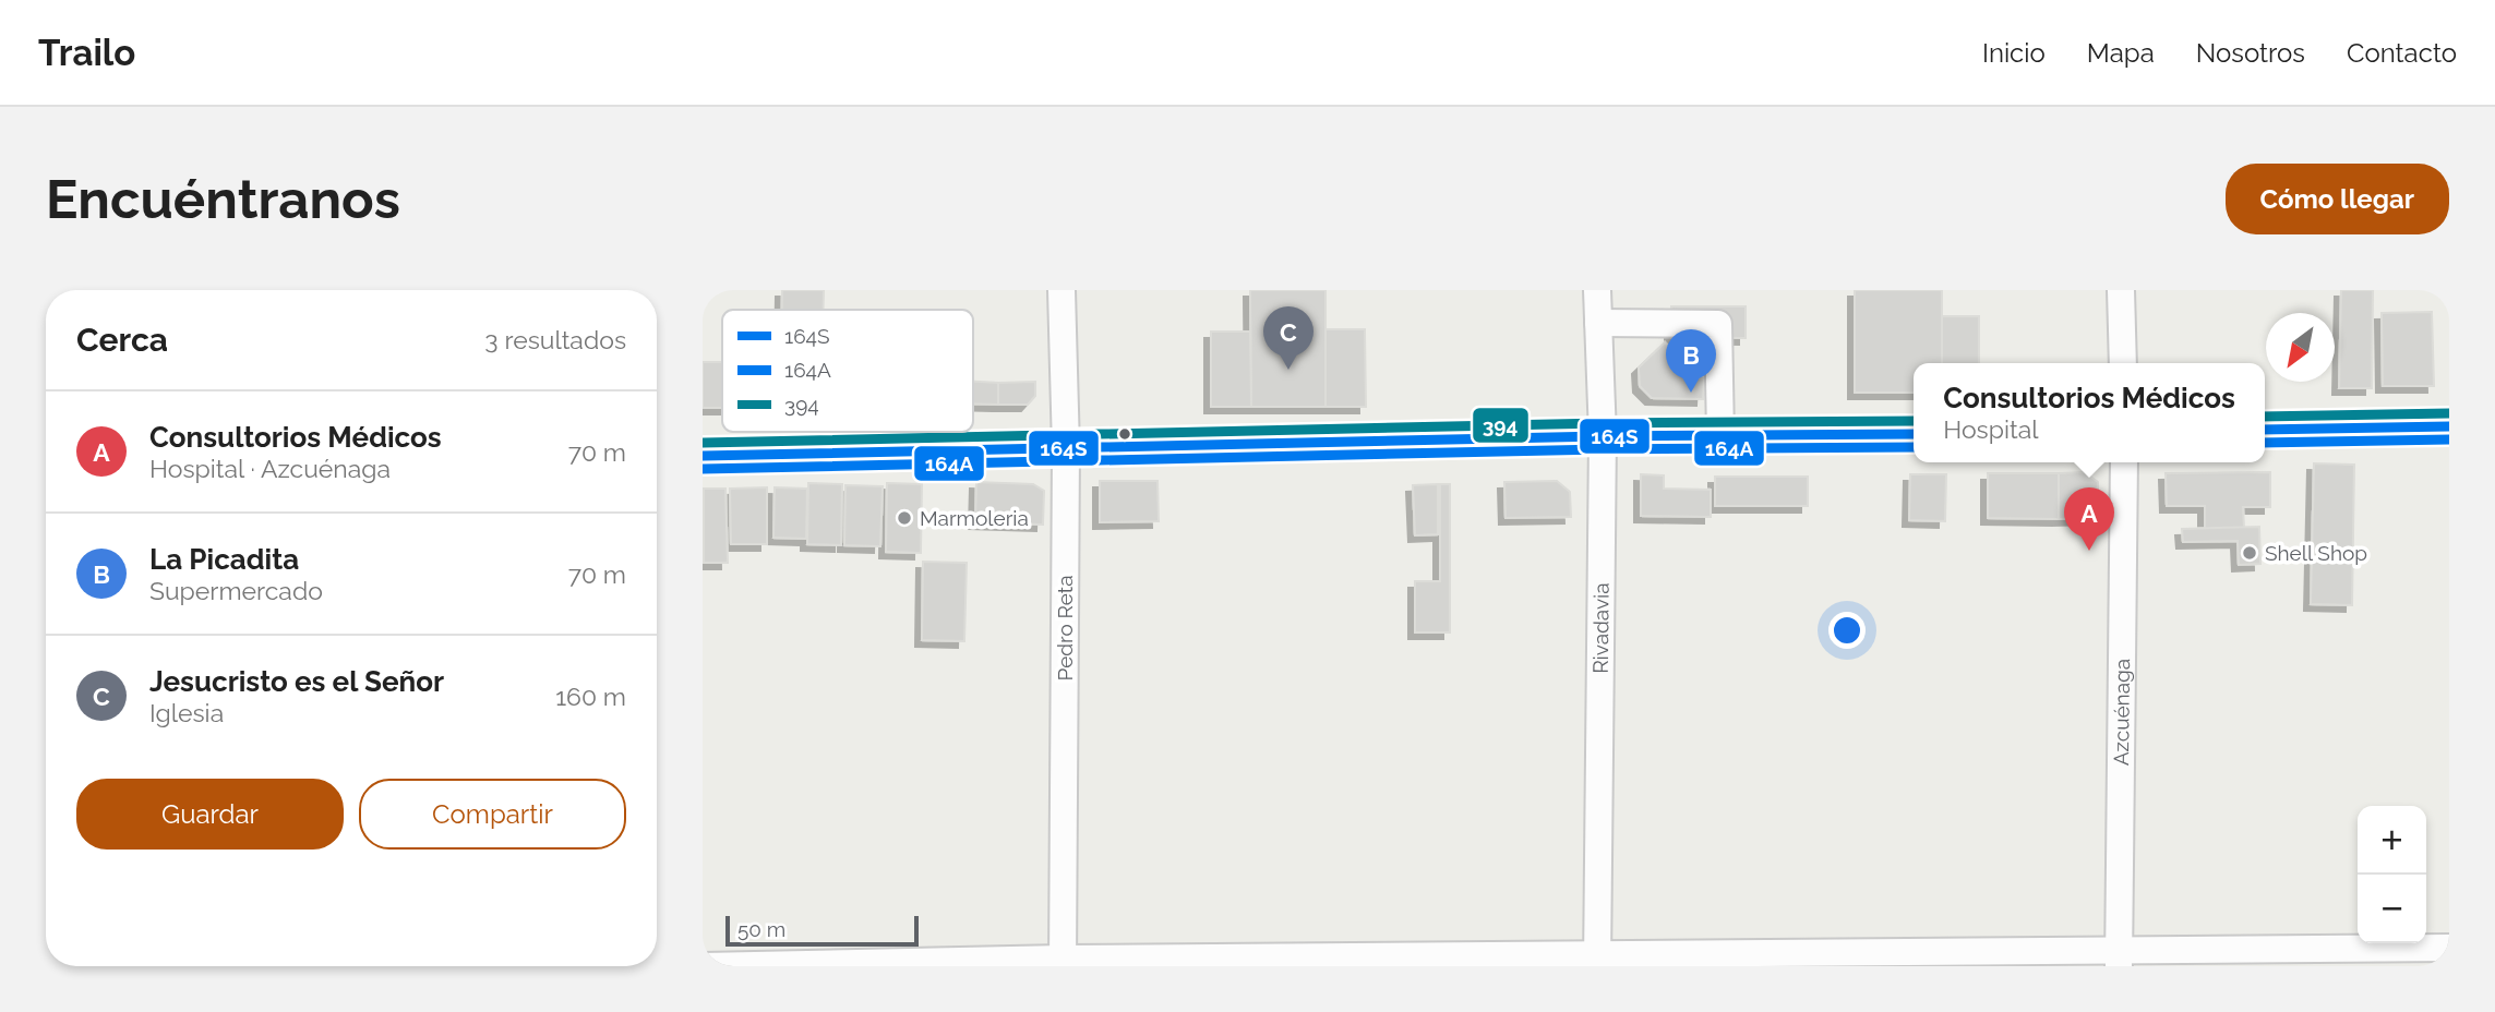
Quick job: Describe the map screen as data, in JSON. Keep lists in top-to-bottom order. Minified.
{"streets":{"street":["Pedro Reta","Rivadavia","Azcuénaga"]},"places":["Marmoleria","Shell Shop"],"lines":["transit line 394","transit line 164S","transit line 164A"],"legend":["164S","164A","394"],"scale_bar":"50 m","north":"bottom left","page":{"header":"Trailo","nav":["Inicio","Mapa","Nosotros","Contacto"],"buttons":["Cómo llegar",["Guardar","Compartir"]],"title":"Encuéntranos","heading":["Cerca","3 resultados"],"pins":["C","B","A"],"popup":["Consultorios Médicos","Hospital"],"list":[{"mark":"A","name":"Consultorios Médicos","note":"Hospital · Azcuénaga","value":"70 m"},{"mark":"B","name":"La Picadita","note":"Supermercado","value":"70 m"},{"mark":"C","name":"Jesucristo es el Señor","note":"Iglesia","value":"160 m"}],"map_buttons":["+","−"],"scale":"50 m"}}
